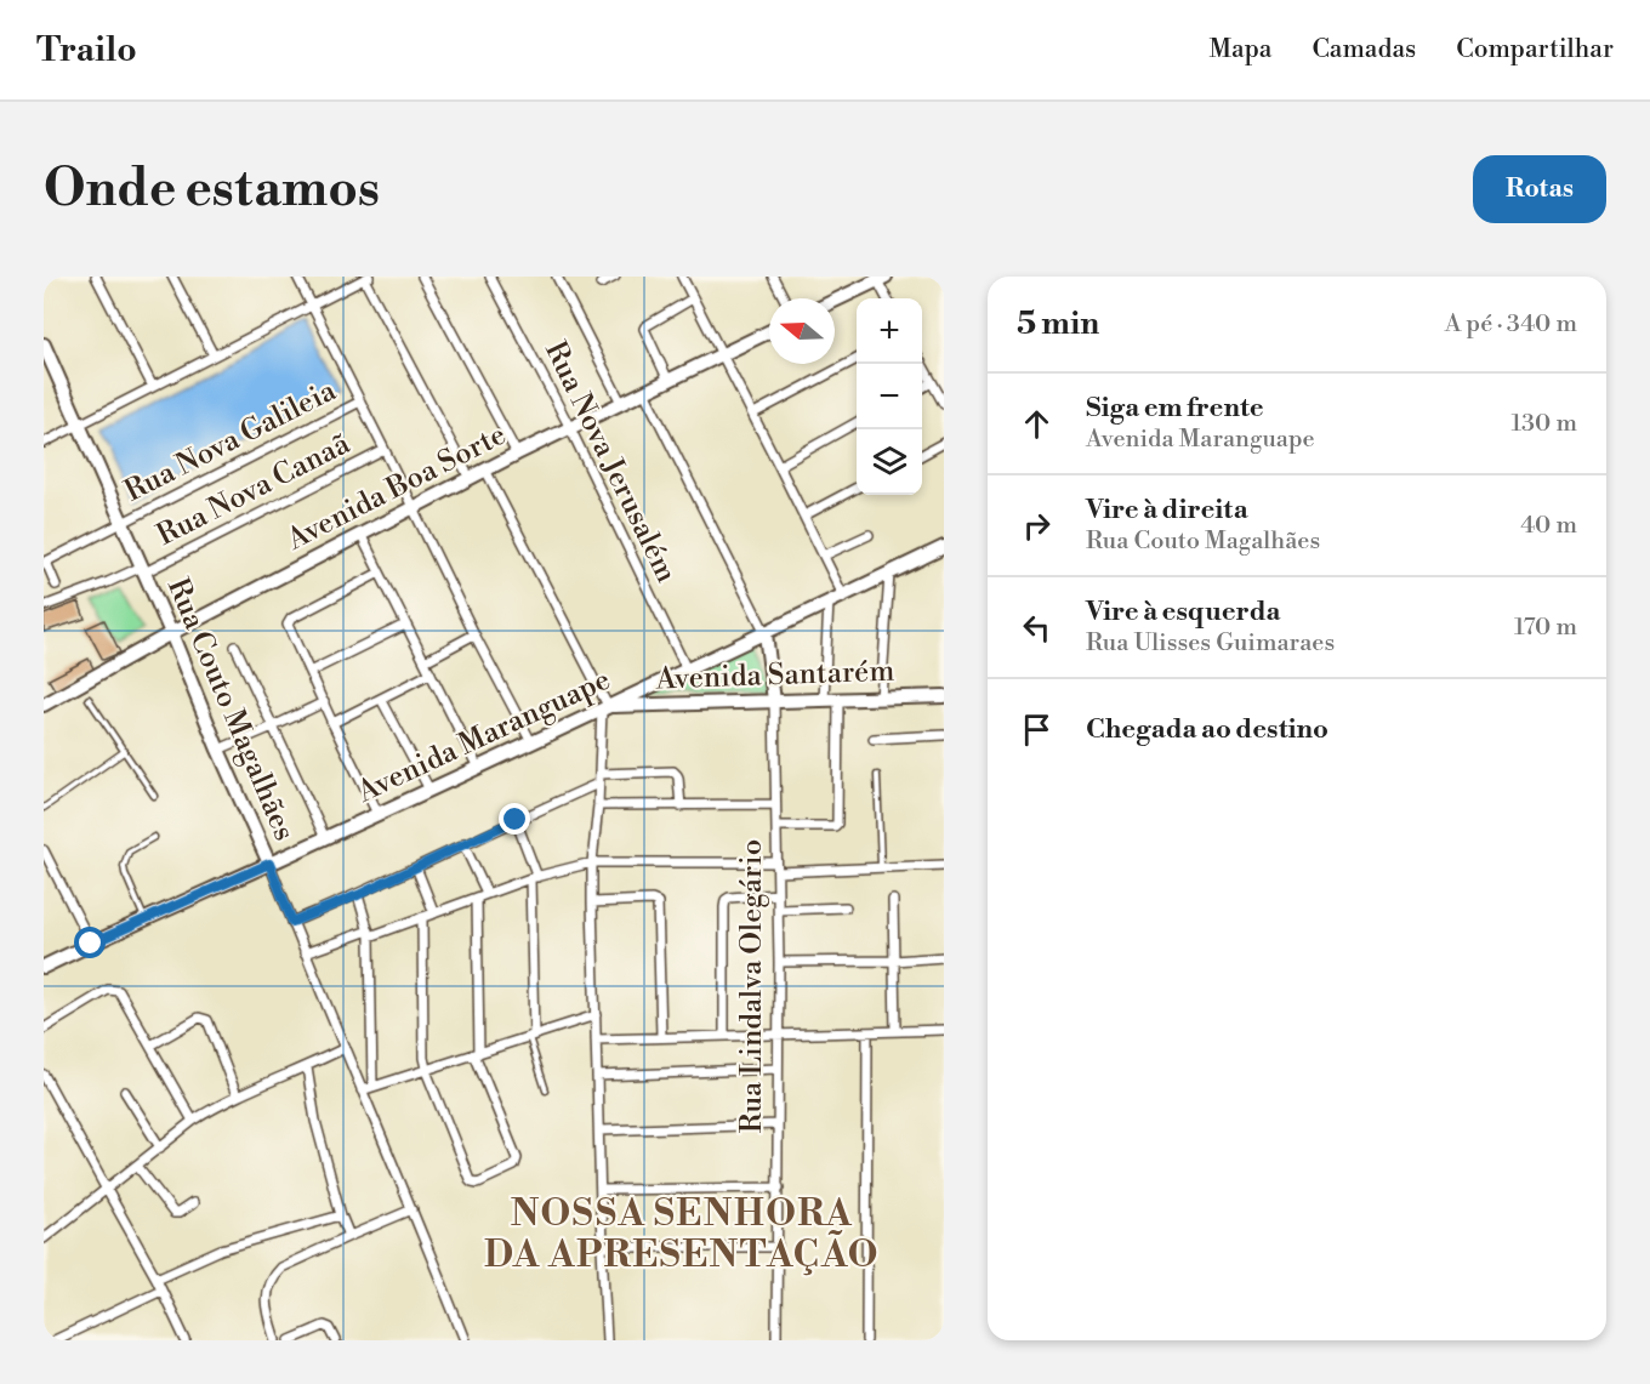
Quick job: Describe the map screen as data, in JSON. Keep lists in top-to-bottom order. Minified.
{"streets":{"street":["Rua Nova Galileia","Rua Nova Jerusalém","Avenida Boa Sorte","Rua Nova Canaã","Avenida Santarém","Rua Couto Magalhães","Avenida Maranguape","Rua Lindalva Olegário"]},"crossings":[["Rua Nova Galileia","Rua Couto Magalhães"],["Rua Nova Jerusalém","Avenida Boa Sorte"],["Rua Nova Jerusalém","Avenida Maranguape"],["Avenida Boa Sorte","Rua Couto Magalhães"],["Rua Nova Canaã","Rua Couto Magalhães"],["Avenida Santarém","Avenida Maranguape"],["Avenida Santarém","Rua Lindalva Olegário"],["Rua Couto Magalhães","Avenida Maranguape"],["Avenida Maranguape","Rua Lindalva Olegário"]],"districts":["NOSSA SENHORA DA APRESENTAÇÃO"],"north":"left","page":{"header":"Trailo","nav":["Mapa","Camadas","Compartilhar"],"buttons":"Rotas","title":"Onde estamos","heading":["5 min","A pé · 340 m"],"map_buttons":["+","−"],"list":[["Siga em frente","Avenida Maranguape","130 m"],["Vire à direita","Rua Couto Magalhães","40 m"],["Vire à esquerda","Rua Ulisses Guimaraes","170 m"],"Chegada ao destino"]}}
